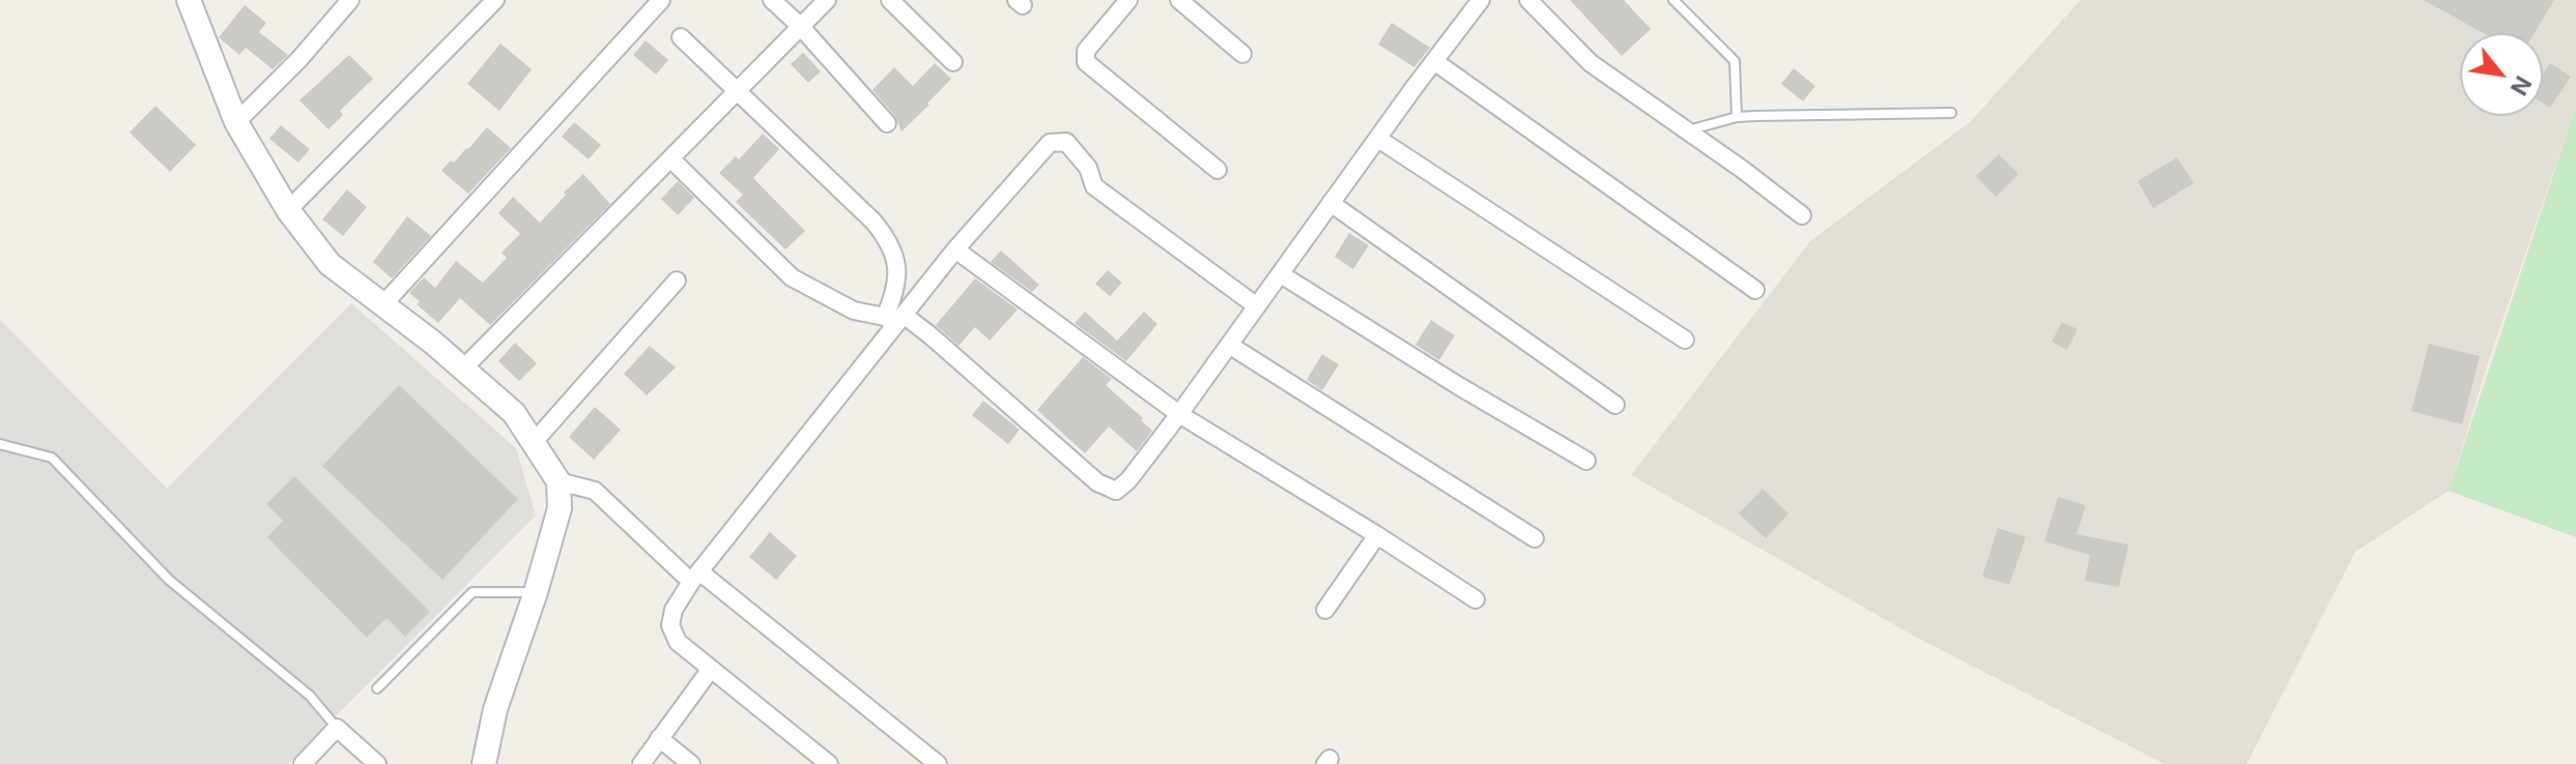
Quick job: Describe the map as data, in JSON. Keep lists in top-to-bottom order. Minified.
{"north":"bottom right"}
